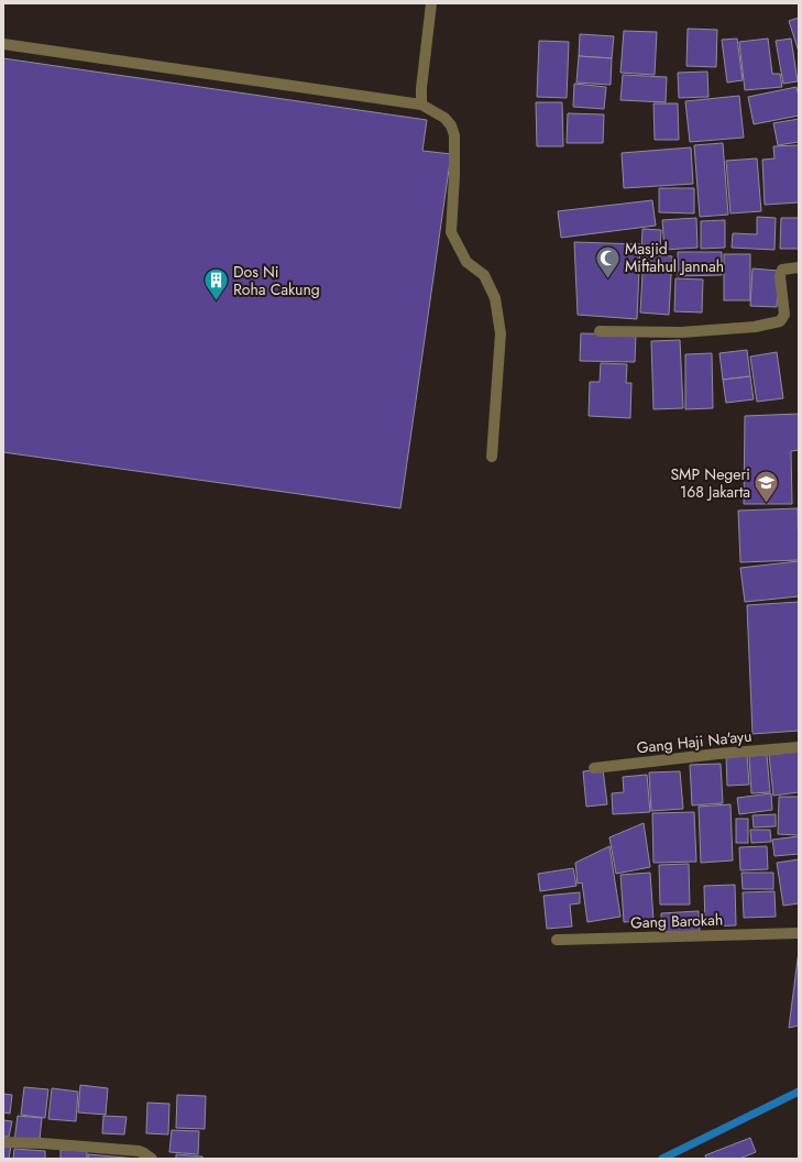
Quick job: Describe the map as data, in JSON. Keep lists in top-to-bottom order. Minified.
{"streets":{"street":["Gang Haji Na'ayu","Gang Barokah"]},"places":{"mosque":["Masjid Miftahul Jannah"],"building":["Dos Ni Roha Cakung"],"school or university":["SMP Negeri 168 Jakarta"]}}
